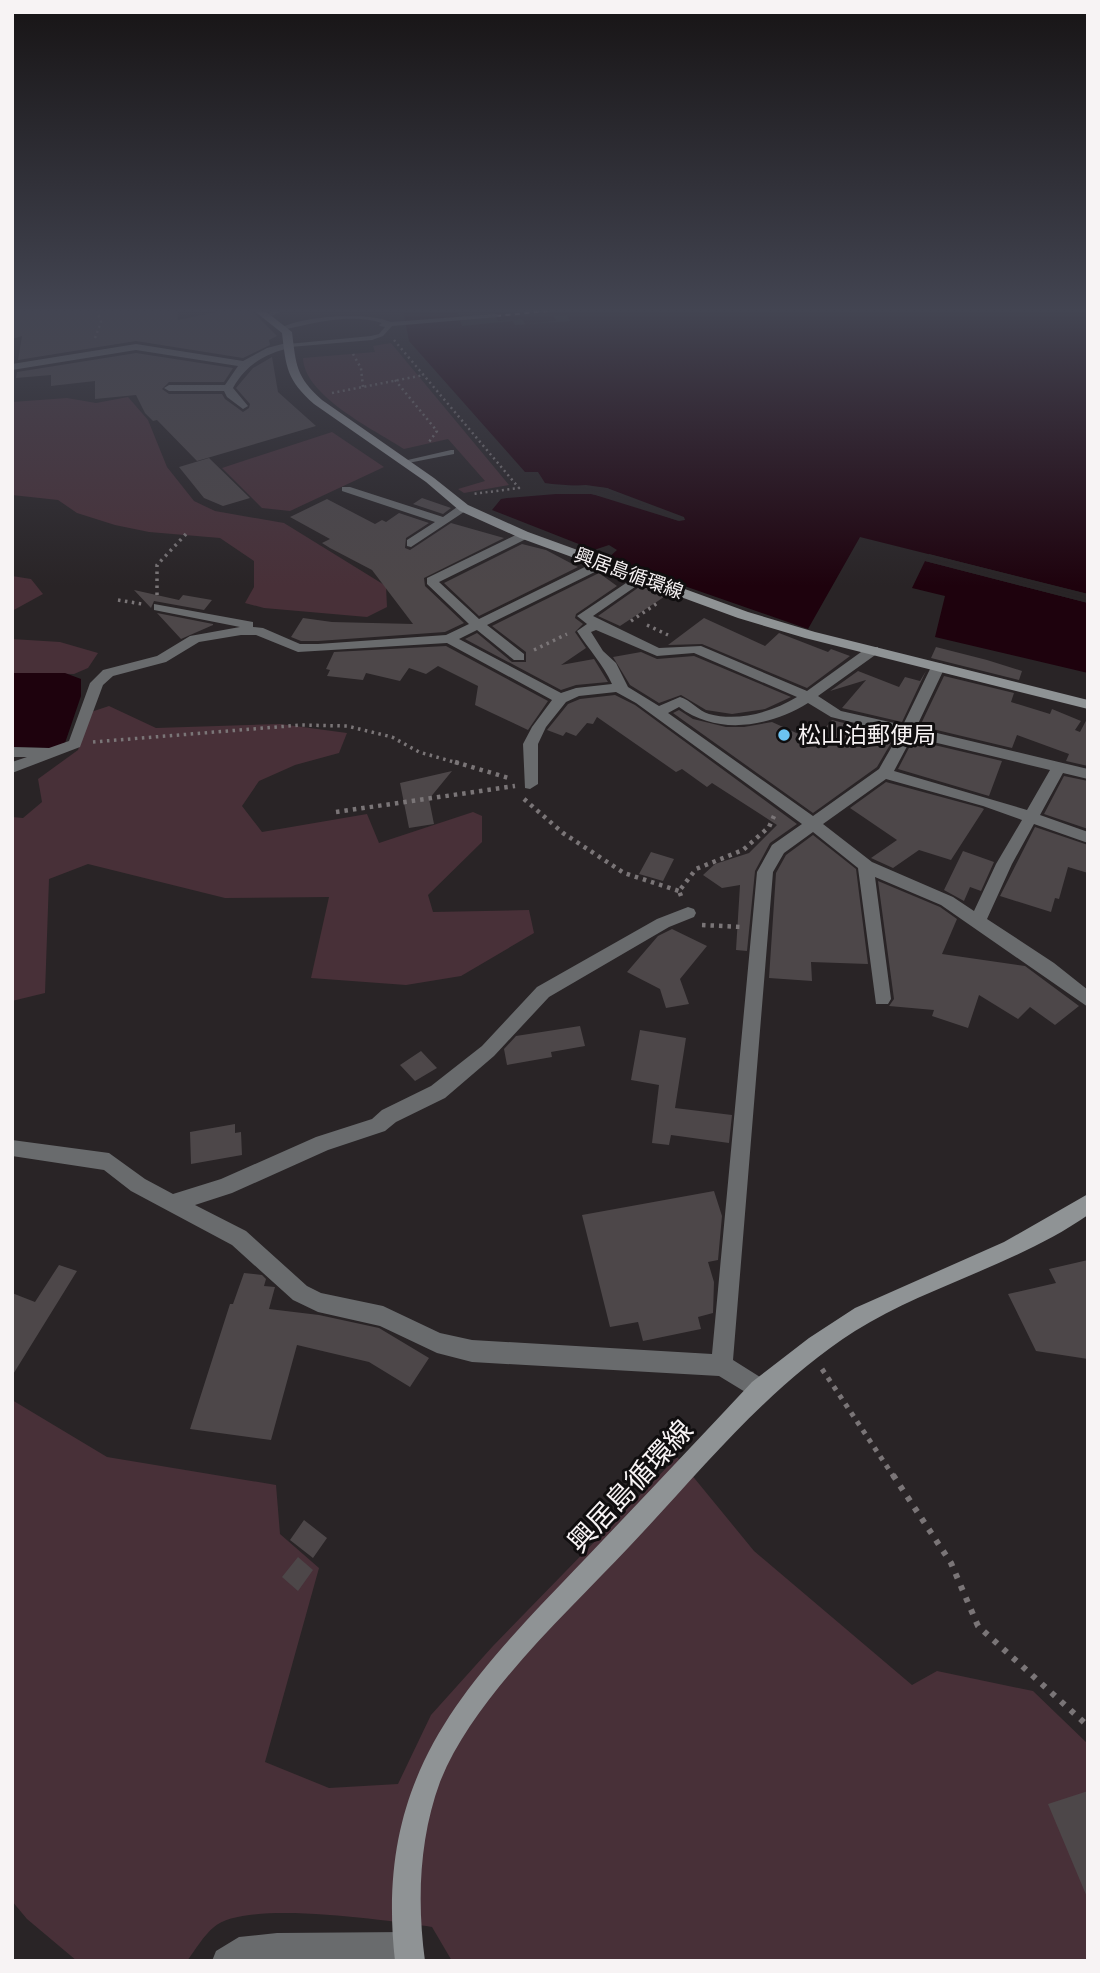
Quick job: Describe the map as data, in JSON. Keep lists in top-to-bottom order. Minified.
{"streets":{"main road":["興居島循環線"]},"places":["松山泊郵便局"]}
